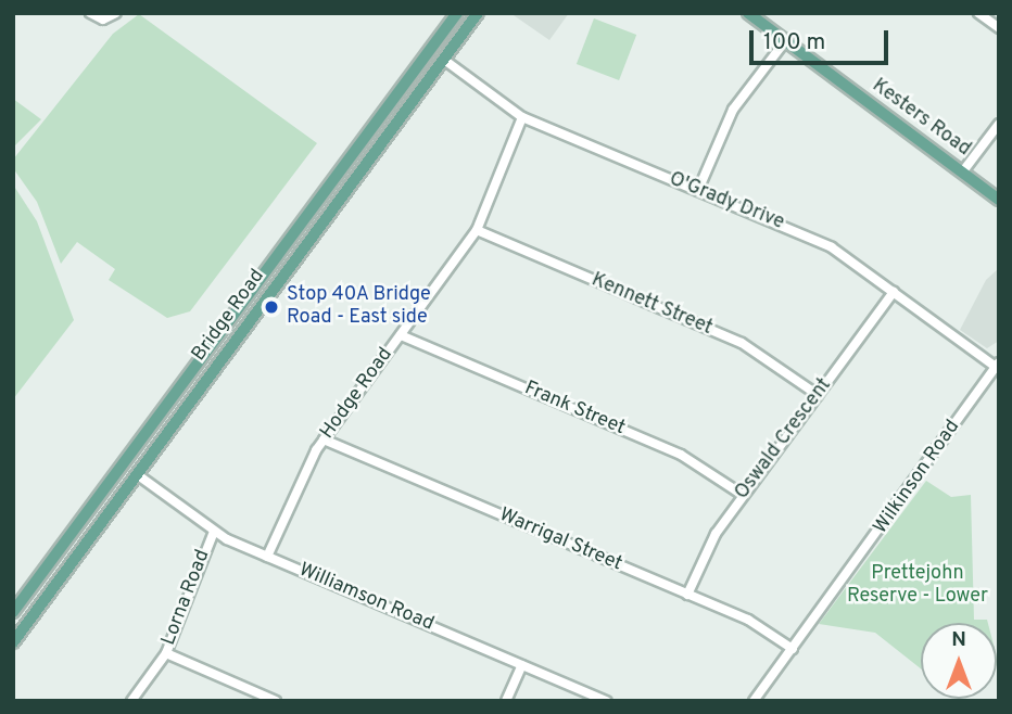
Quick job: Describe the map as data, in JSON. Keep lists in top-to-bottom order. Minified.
{"streets":{"main road":["Kesters Road","Bridge Road"],"street":["O'Grady Drive","Kennett Street","Hodge Road","Frank Street","Oswald Crescent","Wilkinson Road","Warrigal Street","Lorna Road","Williamson Road"]},"crossings":[["O'Grady Drive","Bridge Road"],["O'Grady Drive","Hodge Road"],["O'Grady Drive","Oswald Crescent"],["O'Grady Drive","Wilkinson Road"],["Kennett Street","Hodge Road"],["Kennett Street","Oswald Crescent"],["Bridge Road","Williamson Road"],["Hodge Road","Frank Street"],["Hodge Road","Warrigal Street"],["Hodge Road","Williamson Road"],["Frank Street","Oswald Crescent"],["Oswald Crescent","Warrigal Street"],["Wilkinson Road","Warrigal Street"],["Lorna Road","Williamson Road"]],"parks":["Prettejohn Reserve - Lower"],"places":["Stop 40A Bridge Road - East side"],"scale_bar":"100 m","north":"top"}
